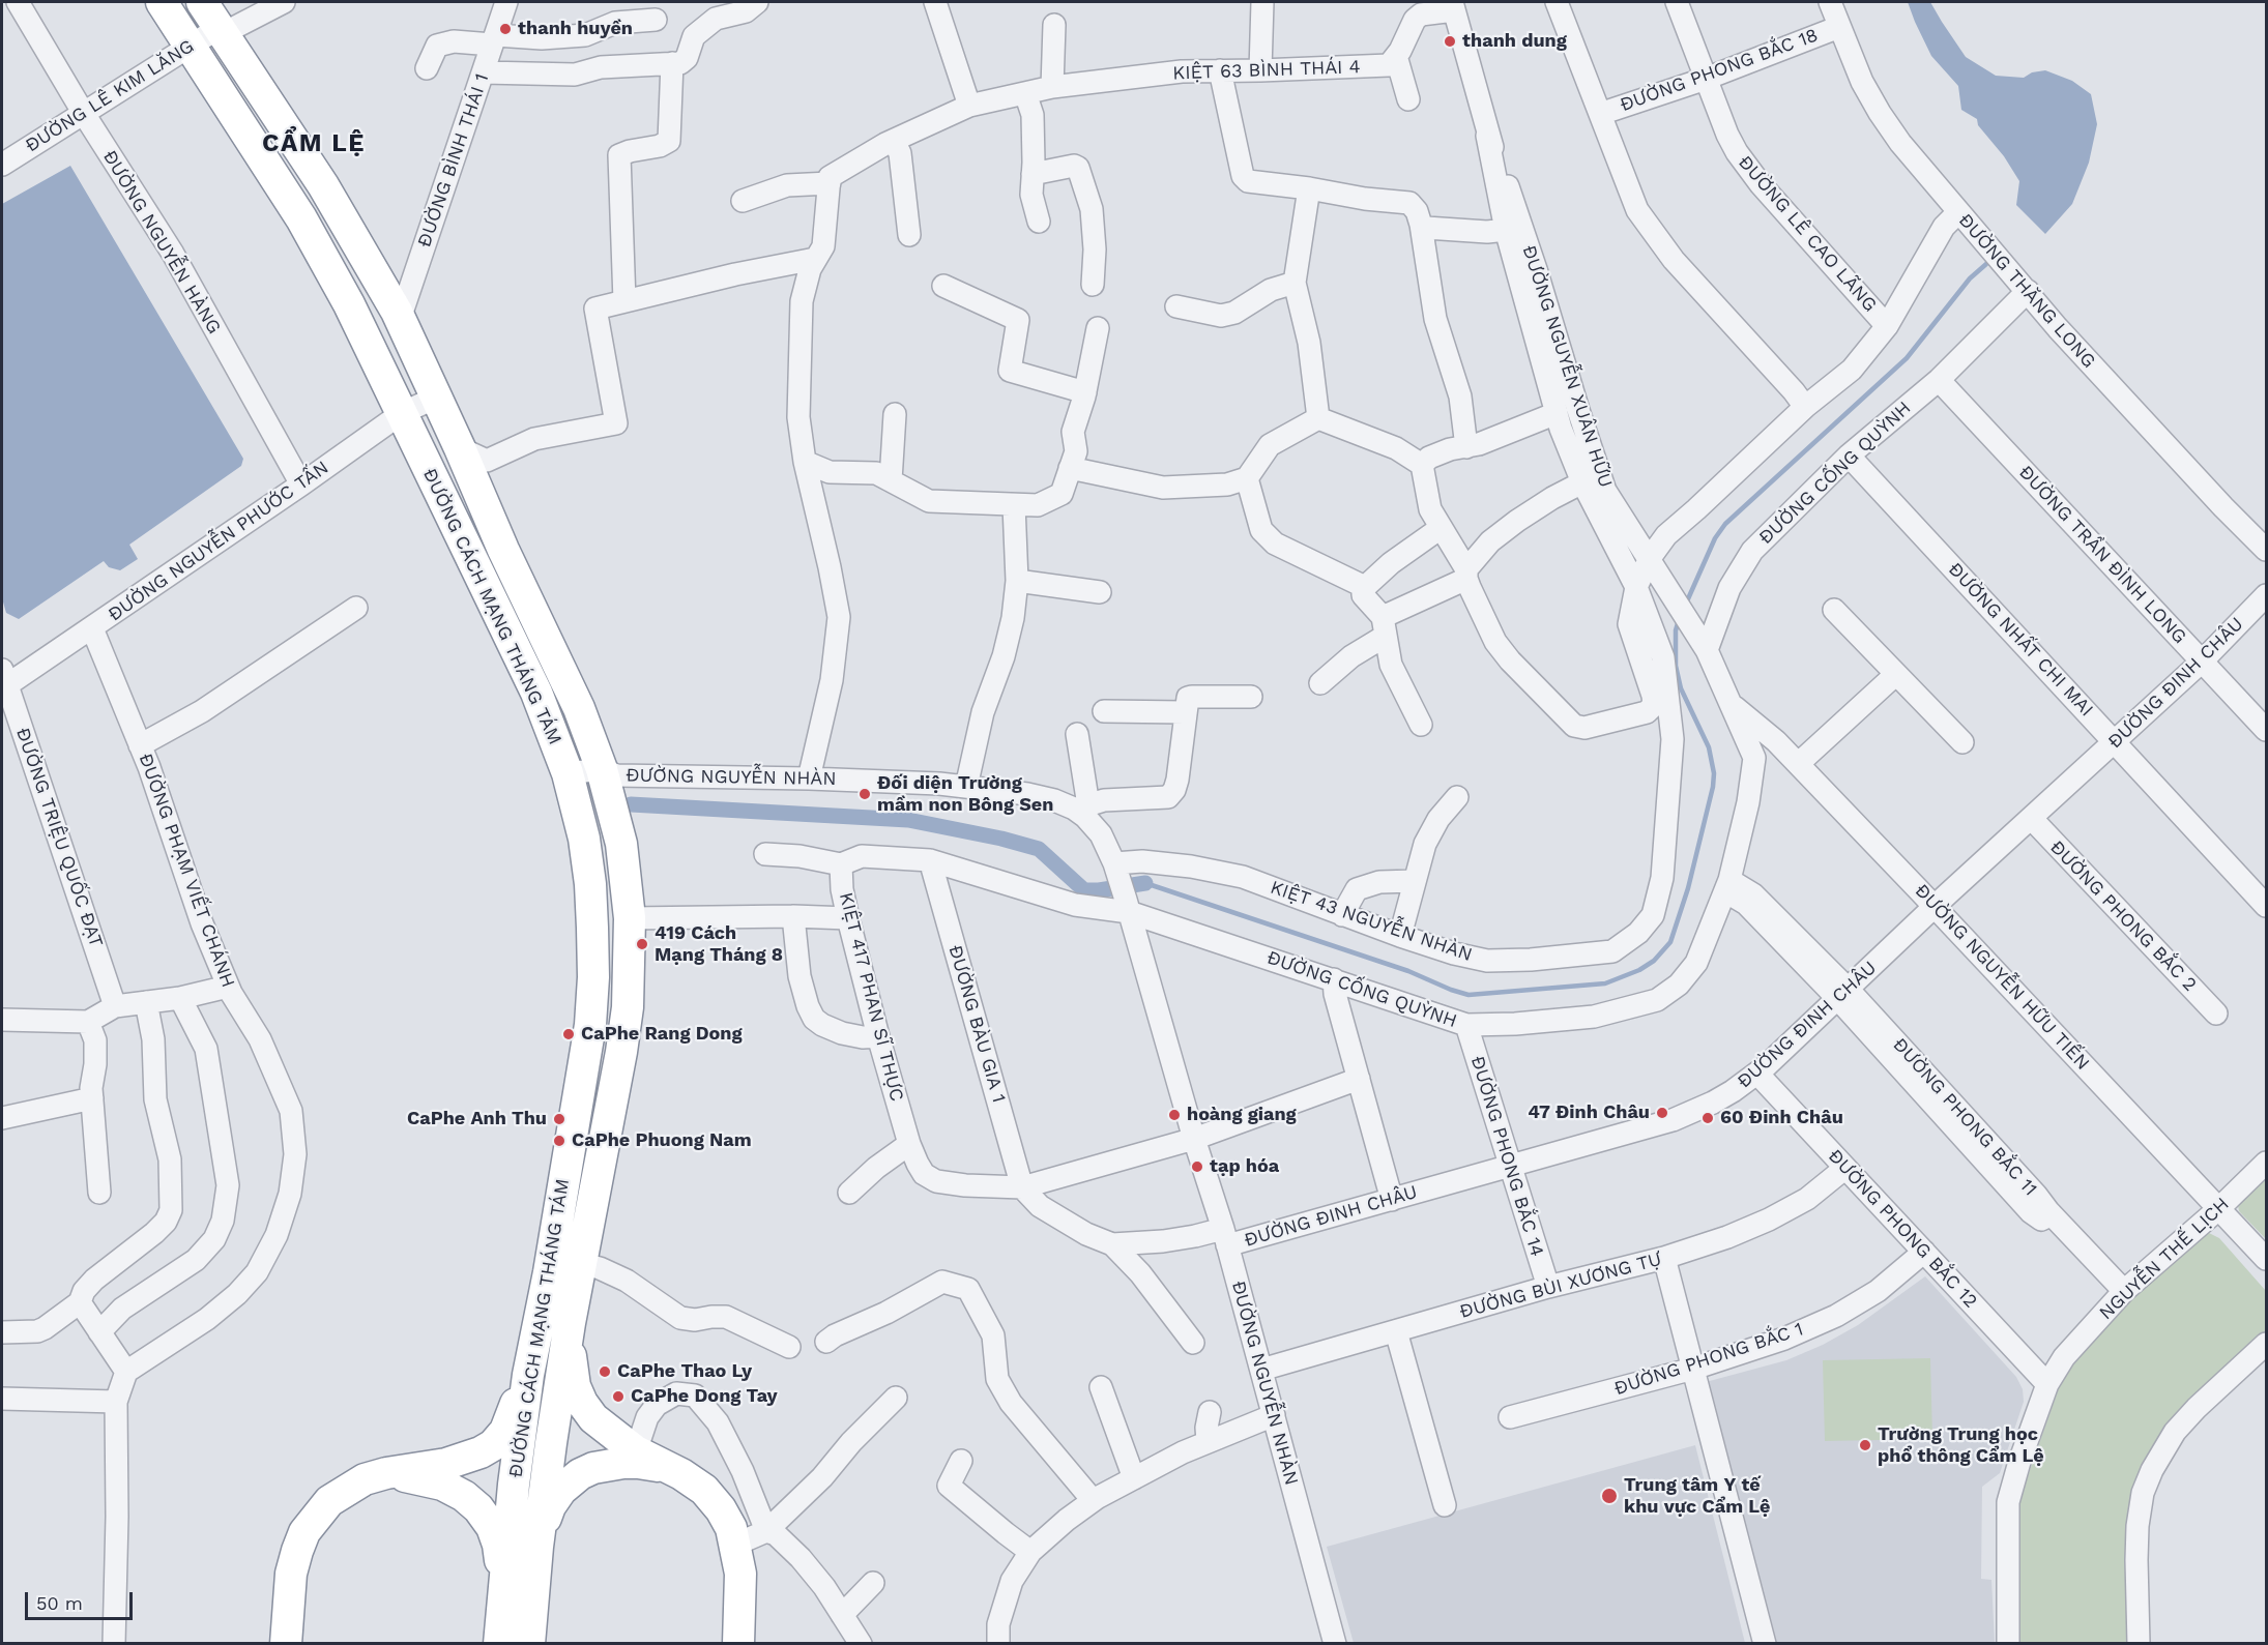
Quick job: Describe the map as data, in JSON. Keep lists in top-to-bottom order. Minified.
{"streets":{"highway":["ĐƯỜNG CÁCH MẠNG THÁNG TÁM"],"street":["KIỆT 63 BÌNH THÁI 4","ĐƯỜNG PHONG BẮC 18","ĐƯỜNG LÊ KIM LĂNG","ĐƯỜNG BÌNH THÁI 1","ĐƯỜNG LÊ CAO LÃNG","ĐƯỜNG NGUYỄN HÀNG","ĐƯỜNG THĂNG LONG","ĐƯỜNG NGUYỄN XUÂN HỮU","ĐƯỜNG CỐNG QUỲNH","ĐƯỜNG NGUYỄN PHƯỚC TẤN","ĐƯỜNG TRẦN ĐÌNH LONG","ĐƯỜNG NHẤT CHI MAI","ĐƯỜNG ĐINH CHÂU","ĐƯỜNG NGUYỄN NHÀN","ĐƯỜNG TRIỆU QUỐC ĐẠT","ĐƯỜNG PHẠM VIẾT CHÁNH","ĐƯỜNG PHONG BẮC 2","KIỆT 43 NGUYỄN NHÀN","ĐƯỜNG NGUYỄN HỮU TIẾN","KIỆT 417 PHAN SĨ THỰC","ĐƯỜNG BÀU GIA 1","ĐƯỜNG PHONG BẮC 11","ĐƯỜNG PHONG BẮC 14","ĐƯỜNG PHONG BẮC 12","NGUYỄN THẾ LỊCH","ĐƯỜNG BÙI XƯƠNG TỰ","ĐƯỜNG PHONG BẮC 1"]},"crossings":[["ĐƯỜNG PHONG BẮC 18","ĐƯỜNG LÊ CAO LÃNG"],["ĐƯỜNG PHONG BẮC 18","ĐƯỜNG THĂNG LONG"],["ĐƯỜNG LÊ KIM LĂNG","ĐƯỜNG NGUYỄN HÀNG"],["ĐƯỜNG LÊ KIM LĂNG","ĐƯỜNG CÁCH MẠNG THÁNG TÁM"],["ĐƯỜNG BÌNH THÁI 1","ĐƯỜNG CÁCH MẠNG THÁNG TÁM"],["ĐƯỜNG NGUYỄN HÀNG","ĐƯỜNG NGUYỄN PHƯỚC TẤN"],["ĐƯỜNG THĂNG LONG","ĐƯỜNG CỐNG QUỲNH"],["ĐƯỜNG NGUYỄN XUÂN HỮU","ĐƯỜNG CỐNG QUỲNH"],["ĐƯỜNG NGUYỄN XUÂN HỮU","KIỆT 43 NGUYỄN NHÀN"],["ĐƯỜNG CỐNG QUỲNH","ĐƯỜNG TRẦN ĐÌNH LONG"],["ĐƯỜNG CỐNG QUỲNH","ĐƯỜNG NHẤT CHI MAI"],["ĐƯỜNG CỐNG QUỲNH","ĐƯỜNG NGUYỄN NHÀN"],["ĐƯỜNG CỐNG QUỲNH","ĐƯỜNG NGUYỄN HỮU TIẾN"],["ĐƯỜNG CỐNG QUỲNH","ĐƯỜNG BÀU GIA 1"],["ĐƯỜNG CỐNG QUỲNH","ĐƯỜNG PHONG BẮC 11"],["ĐƯỜNG CỐNG QUỲNH","ĐƯỜNG PHONG BẮC 14"],["ĐƯỜNG NGUYỄN PHƯỚC TẤN","ĐƯỜNG CÁCH MẠNG THÁNG TÁM"],["ĐƯỜNG NGUYỄN PHƯỚC TẤN","ĐƯỜNG TRIỆU QUỐC ĐẠT"],["ĐƯỜNG NGUYỄN PHƯỚC TẤN","ĐƯỜNG PHẠM VIẾT CHÁNH"],["ĐƯỜNG TRẦN ĐÌNH LONG","ĐƯỜNG ĐINH CHÂU"],["ĐƯỜNG CÁCH MẠNG THÁNG TÁM","ĐƯỜNG NGUYỄN NHÀN"],["ĐƯỜNG NHẤT CHI MAI","ĐƯỜNG ĐINH CHÂU"],["ĐƯỜNG ĐINH CHÂU","ĐƯỜNG NGUYỄN NHÀN"],["ĐƯỜNG ĐINH CHÂU","ĐƯỜNG PHONG BẮC 2"],["ĐƯỜNG ĐINH CHÂU","ĐƯỜNG NGUYỄN HỮU TIẾN"],["ĐƯỜNG ĐINH CHÂU","ĐƯỜNG PHONG BẮC 11"],["ĐƯỜNG ĐINH CHÂU","ĐƯỜNG PHONG BẮC 14"],["ĐƯỜNG ĐINH CHÂU","ĐƯỜNG PHONG BẮC 12"],["ĐƯỜNG NGUYỄN NHÀN","KIỆT 43 NGUYỄN NHÀN"],["ĐƯỜNG NGUYỄN NHÀN","KIỆT 417 PHAN SĨ THỰC"],["ĐƯỜNG NGUYỄN NHÀN","ĐƯỜNG BÙI XƯƠNG TỰ"],["ĐƯỜNG NGUYỄN HỮU TIẾN","NGUYỄN THẾ LỊCH"],["KIỆT 417 PHAN SĨ THỰC","ĐƯỜNG BÀU GIA 1"],["ĐƯỜNG PHONG BẮC 11","NGUYỄN THẾ LỊCH"],["ĐƯỜNG PHONG BẮC 14","ĐƯỜNG BÙI XƯƠNG TỰ"],["ĐƯỜNG PHONG BẮC 12","NGUYỄN THẾ LỊCH"],["ĐƯỜNG PHONG BẮC 12","ĐƯỜNG BÙI XƯƠNG TỰ"],["ĐƯỜNG PHONG BẮC 12","ĐƯỜNG PHONG BẮC 1"]],"districts":["CẨM LỆ"],"places":["thanh huyền","thanh dung","Đối diện Trường mầm non Bông Sen","419 Cách Mạng Tháng 8","CaPhe Rang Dong","47 Đinh Châu","hoàng giang","60 Đinh Châu","CaPhe Anh Thu","CaPhe Phuong Nam","tạp hóa","CaPhe Thao Ly","CaPhe Dong Tay","Trường Trung học phổ thông Cẩm Lệ","Trung tâm Y tế khu vực Cẩm Lệ"],"scale_bar":"50 m"}
